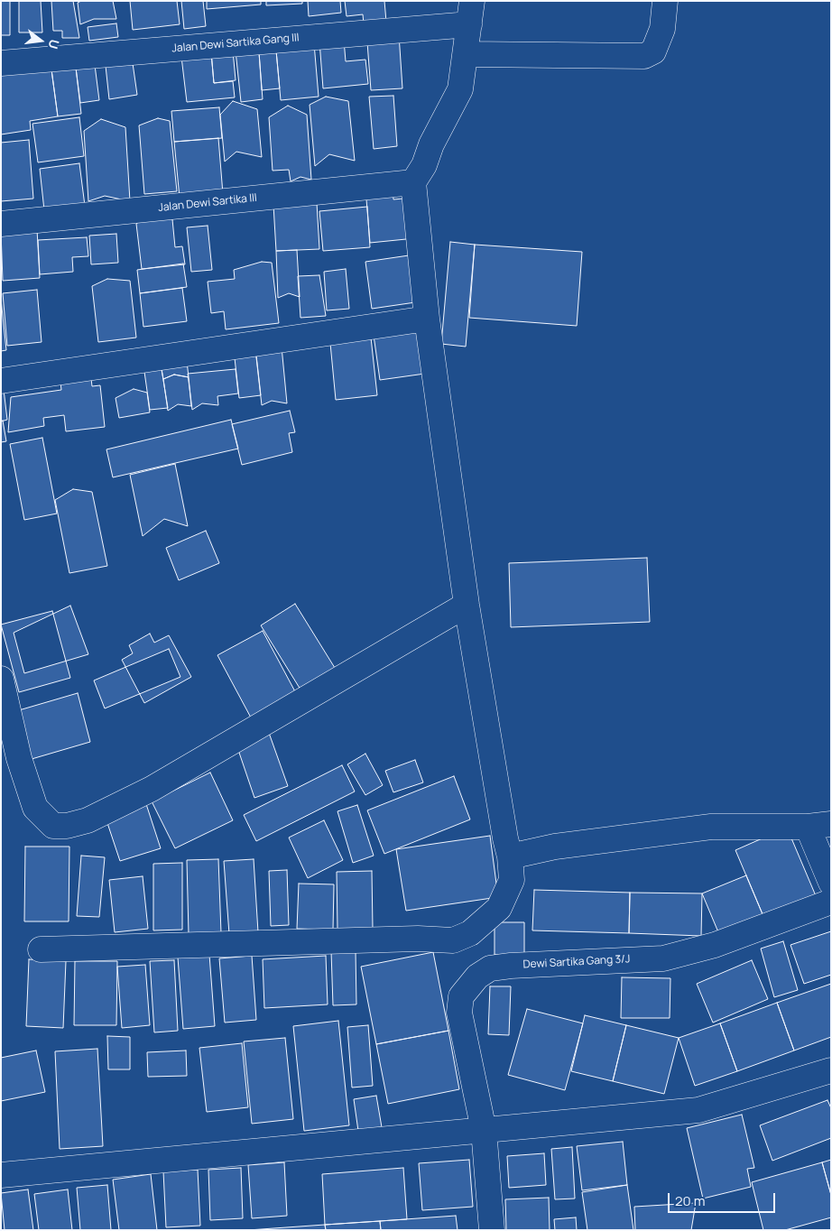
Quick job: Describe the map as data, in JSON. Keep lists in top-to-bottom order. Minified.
{"streets":{"street":["Jalan Dewi Sartika Gang III","Jalan Dewi Sartika III","Dewi Sartika Gang 3/J"]},"scale_bar":"20 m","north":"right"}
